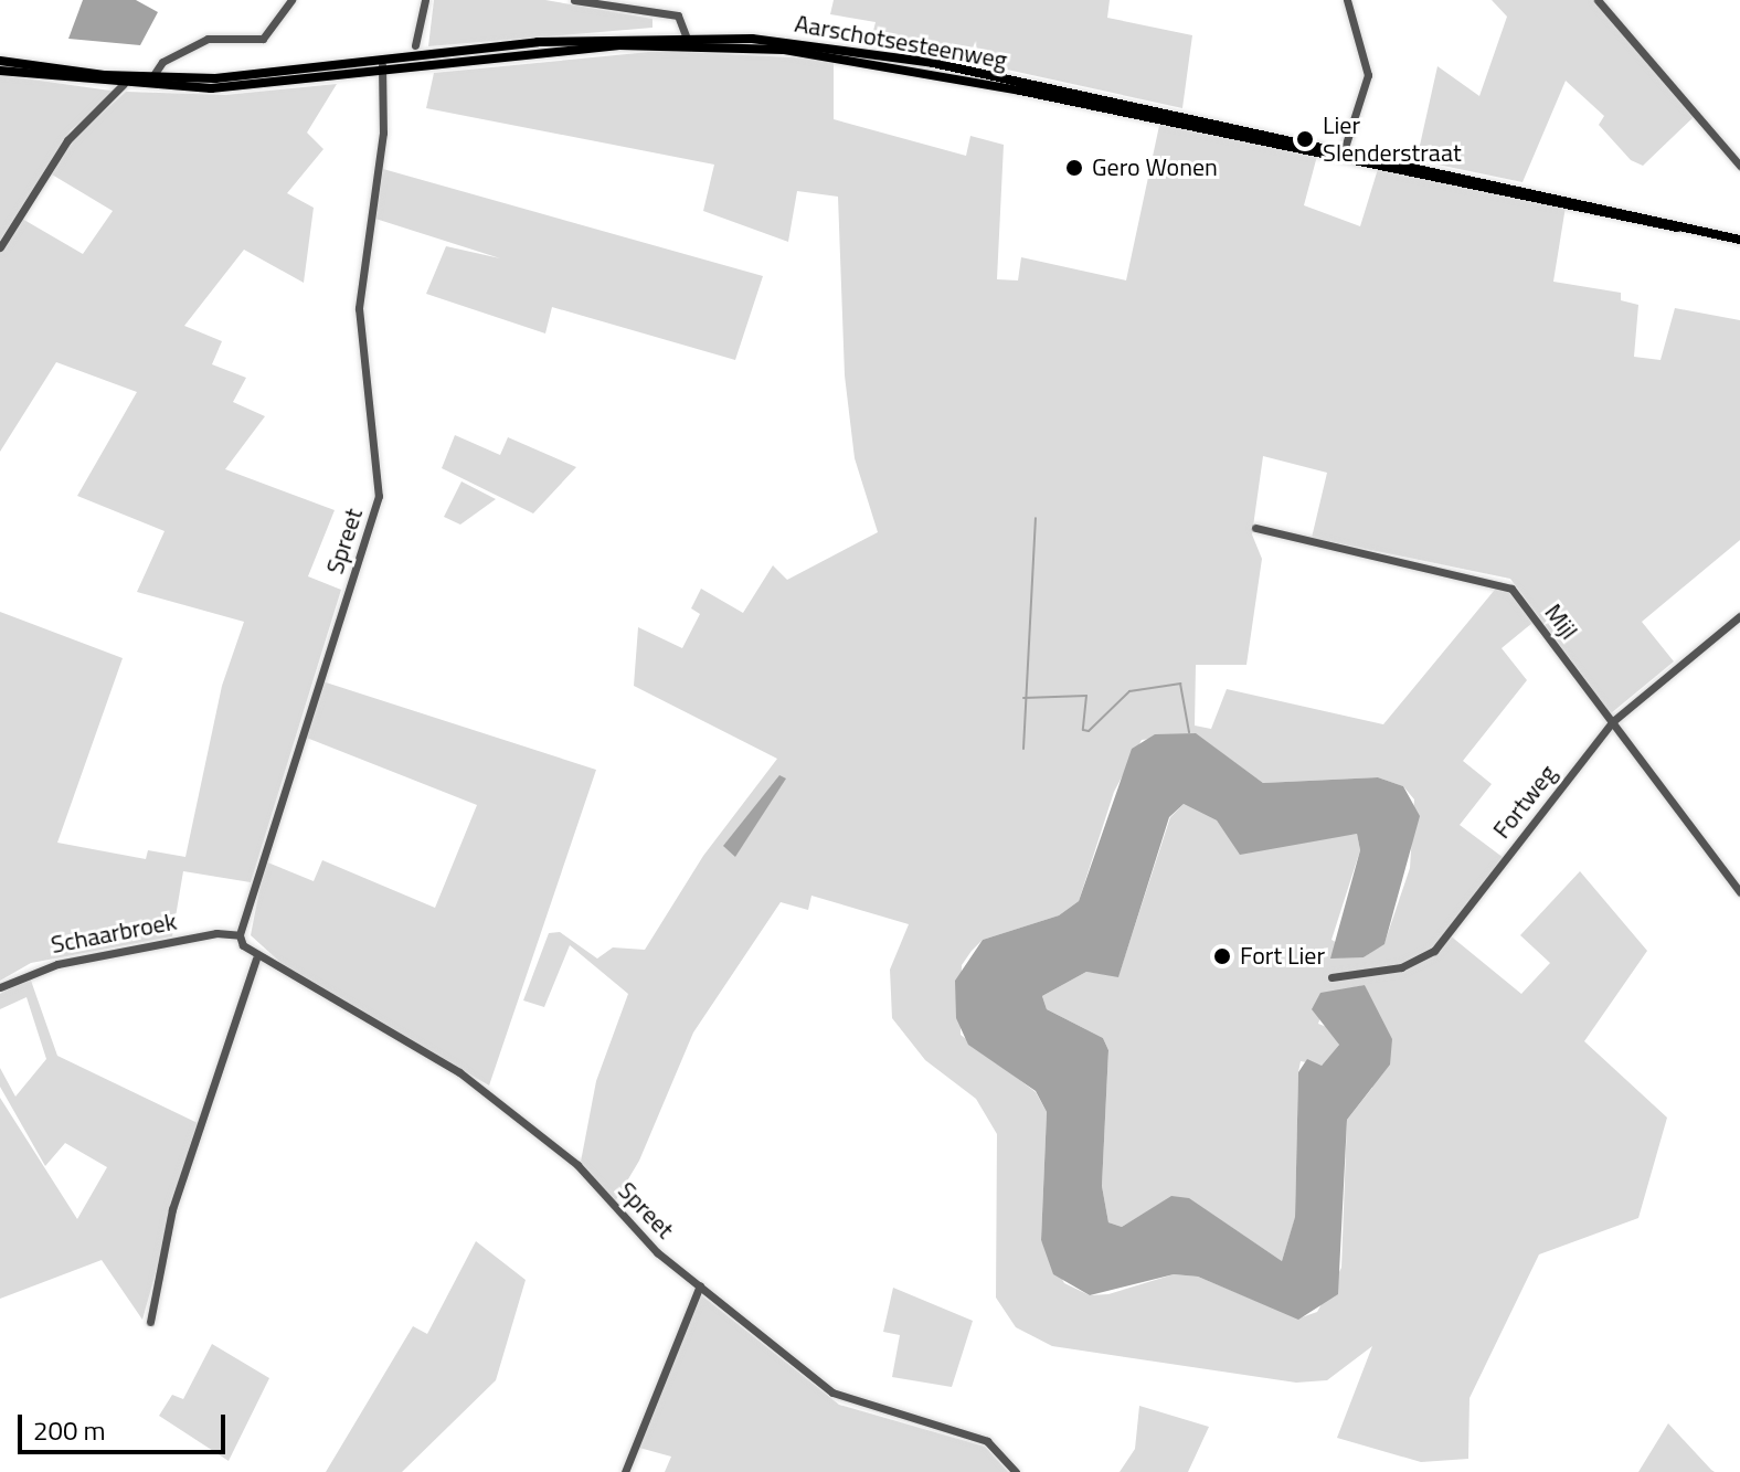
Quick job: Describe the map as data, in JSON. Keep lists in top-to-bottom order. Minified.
{"streets":{"main road":["Aarschotsesteenweg"],"street":["Spreet","Mijl","Fortweg","Schaarbroek"]},"crossings":[["Aarschotsesteenweg","Spreet"],["Spreet","Schaarbroek"],["Mijl","Fortweg"]],"places":["Lier Slenderstraat","Gero Wonen","Fort Lier"],"scale_bar":"200 m"}
